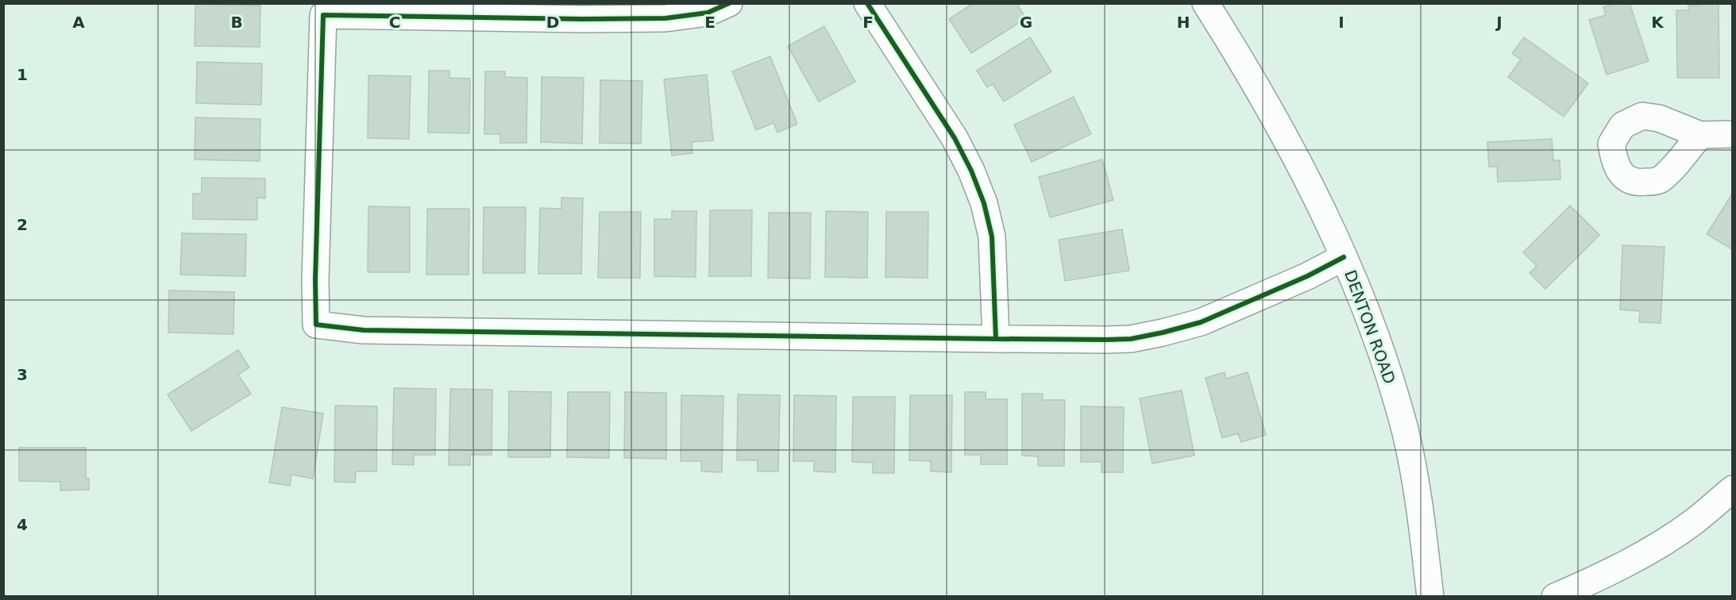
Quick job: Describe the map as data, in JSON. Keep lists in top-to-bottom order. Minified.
{"streets":{"street":["DENTON ROAD"]},"grid":{"columns":["A","B","C","D","E","F","G","H","I","J","K"],"rows":["1","2","3","4"]}}
